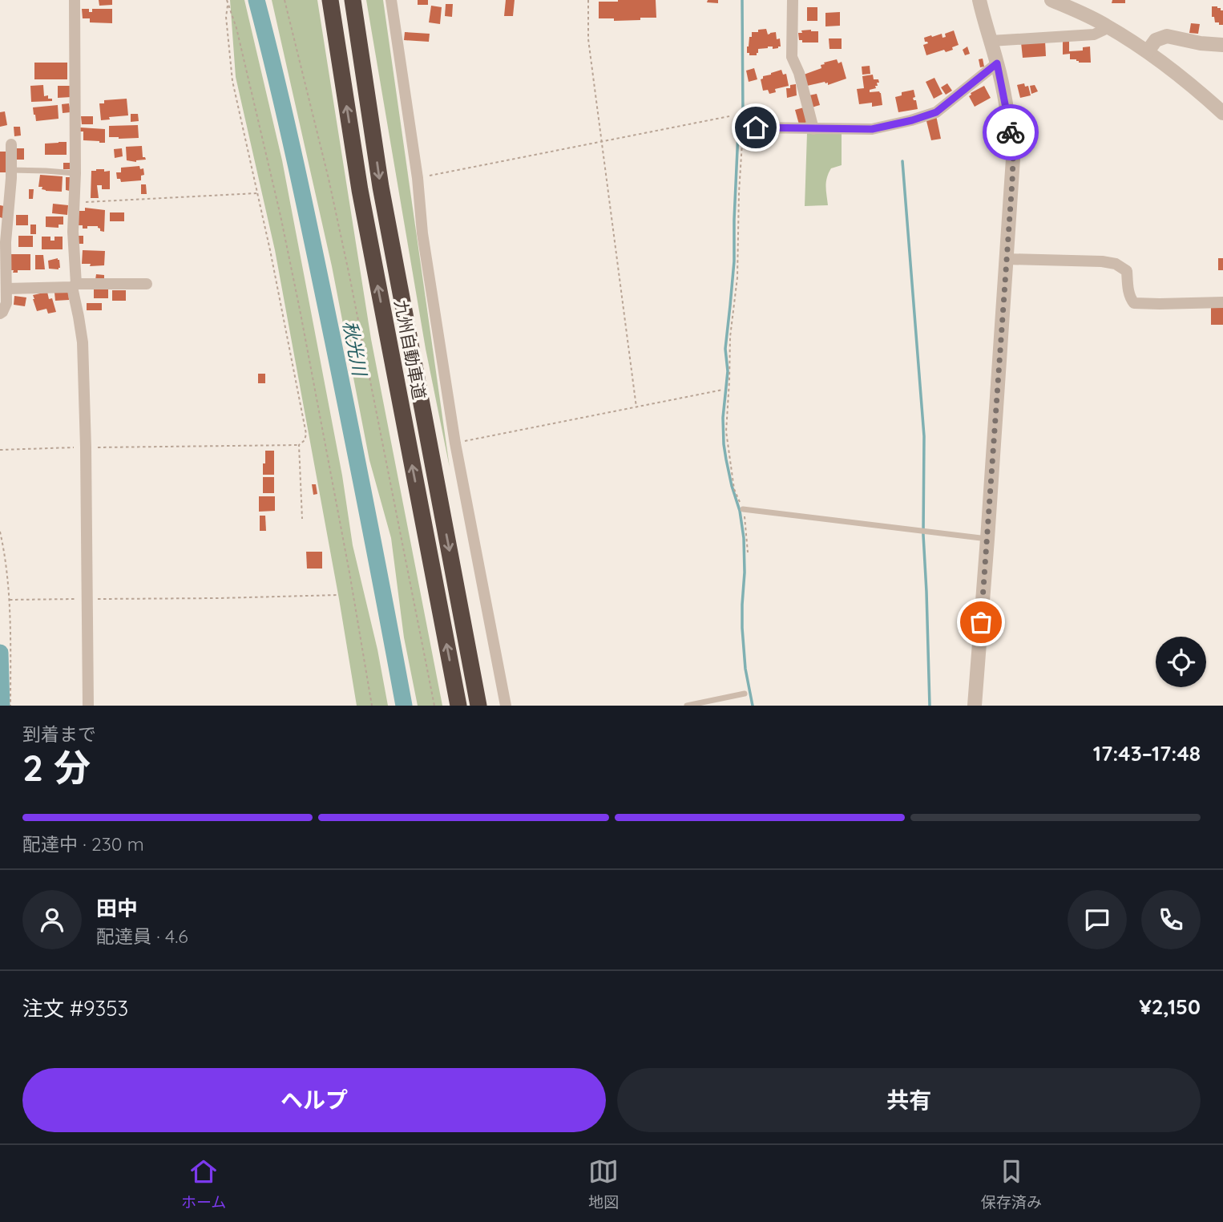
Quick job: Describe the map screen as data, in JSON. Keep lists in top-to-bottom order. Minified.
{"streets":{"highway":["九州自動車道"]},"water":["秋光川"],"page":{"heading":["2 分","到着まで","17:43–17:48"],"panel":["田中","配達員 · 4.6","注文 #9353","¥2,150"],"bar":"配達中 · 230 m","buttons":["ヘルプ","共有"],"tabs":["ホーム","地図","保存済み"]}}
